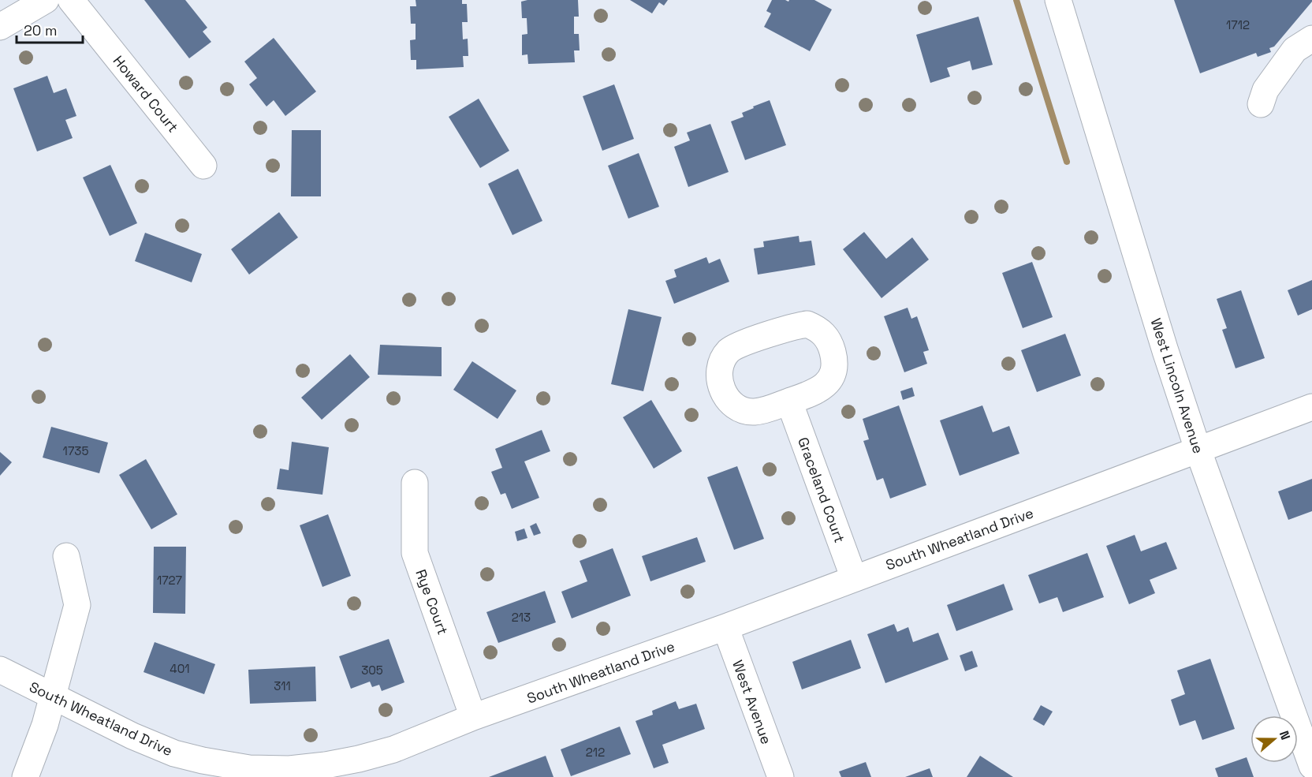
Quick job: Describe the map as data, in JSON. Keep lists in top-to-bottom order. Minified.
{"streets":{"street":["Howard Court","West Lincoln Avenue","Graceland Court","South Wheatland Drive","Rye Court","West Avenue"]},"crossings":[["West Lincoln Avenue","South Wheatland Drive"],["Graceland Court","South Wheatland Drive"],["South Wheatland Drive","Rye Court"],["South Wheatland Drive","West Avenue"]],"house_numbers":["1712","1735","1727","213","401","305","311","212"],"scale_bar":"20 m","north":"right"}
